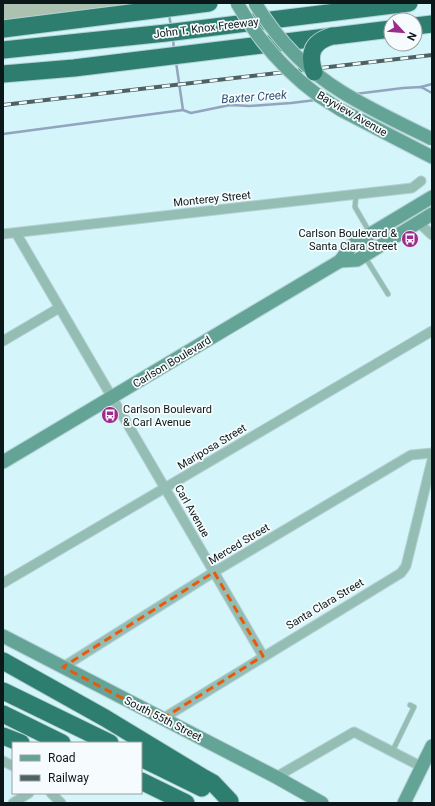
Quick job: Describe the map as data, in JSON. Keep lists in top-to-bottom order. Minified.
{"streets":{"highway":["John T. Knox Freeway"],"street":["Bayview Avenue","Monterey Street","Carlson Boulevard","Mariposa Street","Carl Avenue","Merced Street","Santa Clara Street","South 55th Street"]},"crossings":[["Monterey Street","Carl Avenue"],["Carlson Boulevard","Carl Avenue"],["Mariposa Street","Carl Avenue"],["Carl Avenue","Merced Street"],["Carl Avenue","Santa Clara Street"],["Merced Street","South 55th Street"],["Santa Clara Street","South 55th Street"]],"water":["Baxter Creek"],"places":{"bus stop":["Carlson Boulevard & Santa Clara Street","Carlson Boulevard & Carl Avenue"]},"legend":["Road","Railway"],"north":"bottom right"}
